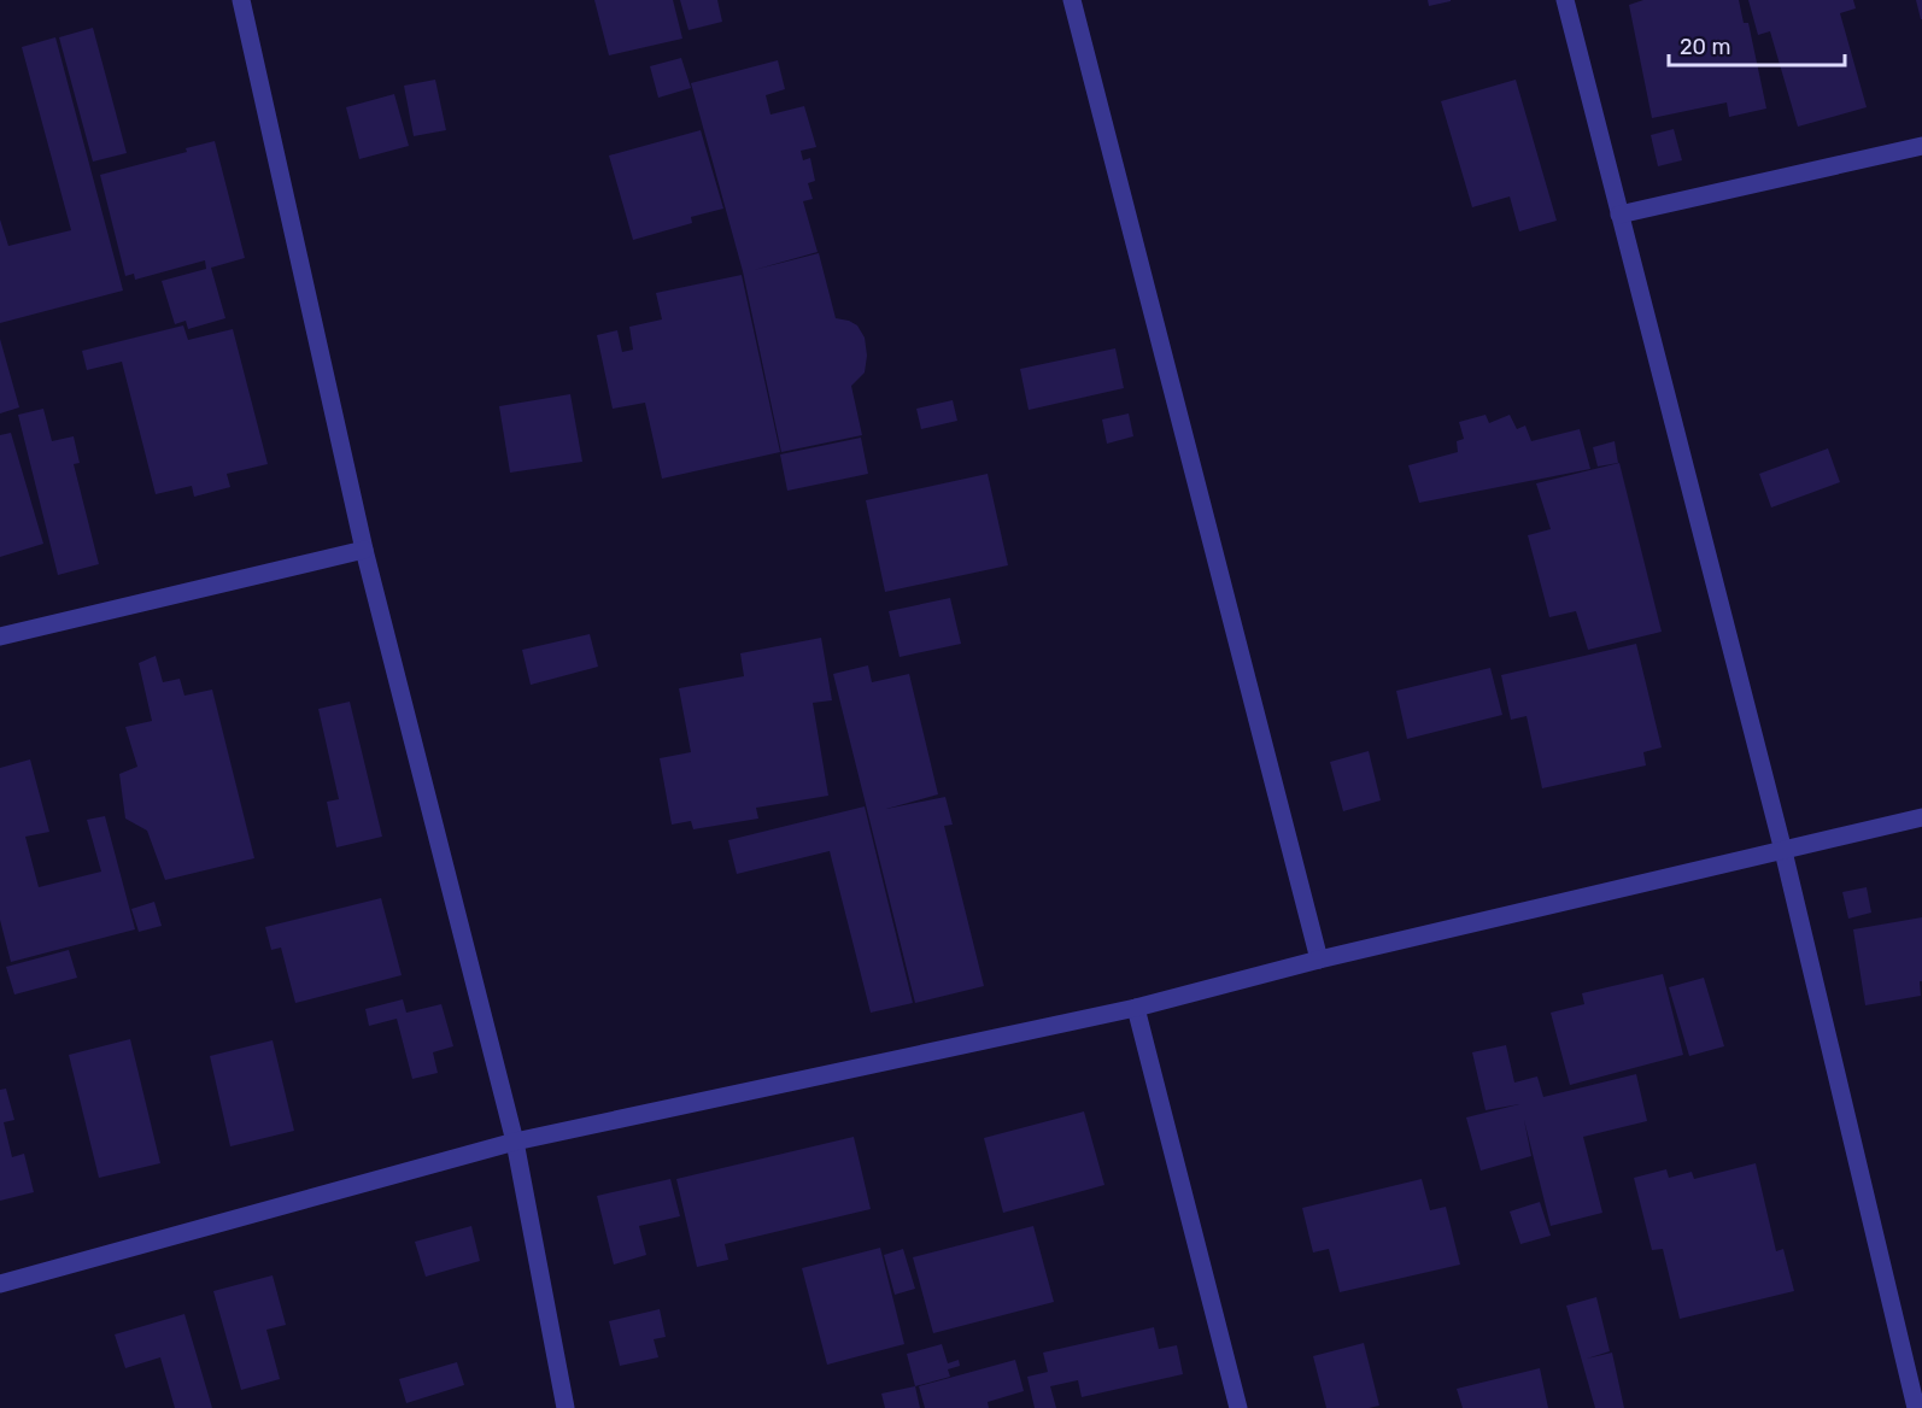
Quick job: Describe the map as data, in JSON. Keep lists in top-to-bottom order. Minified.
{"scale_bar":"20 m"}
